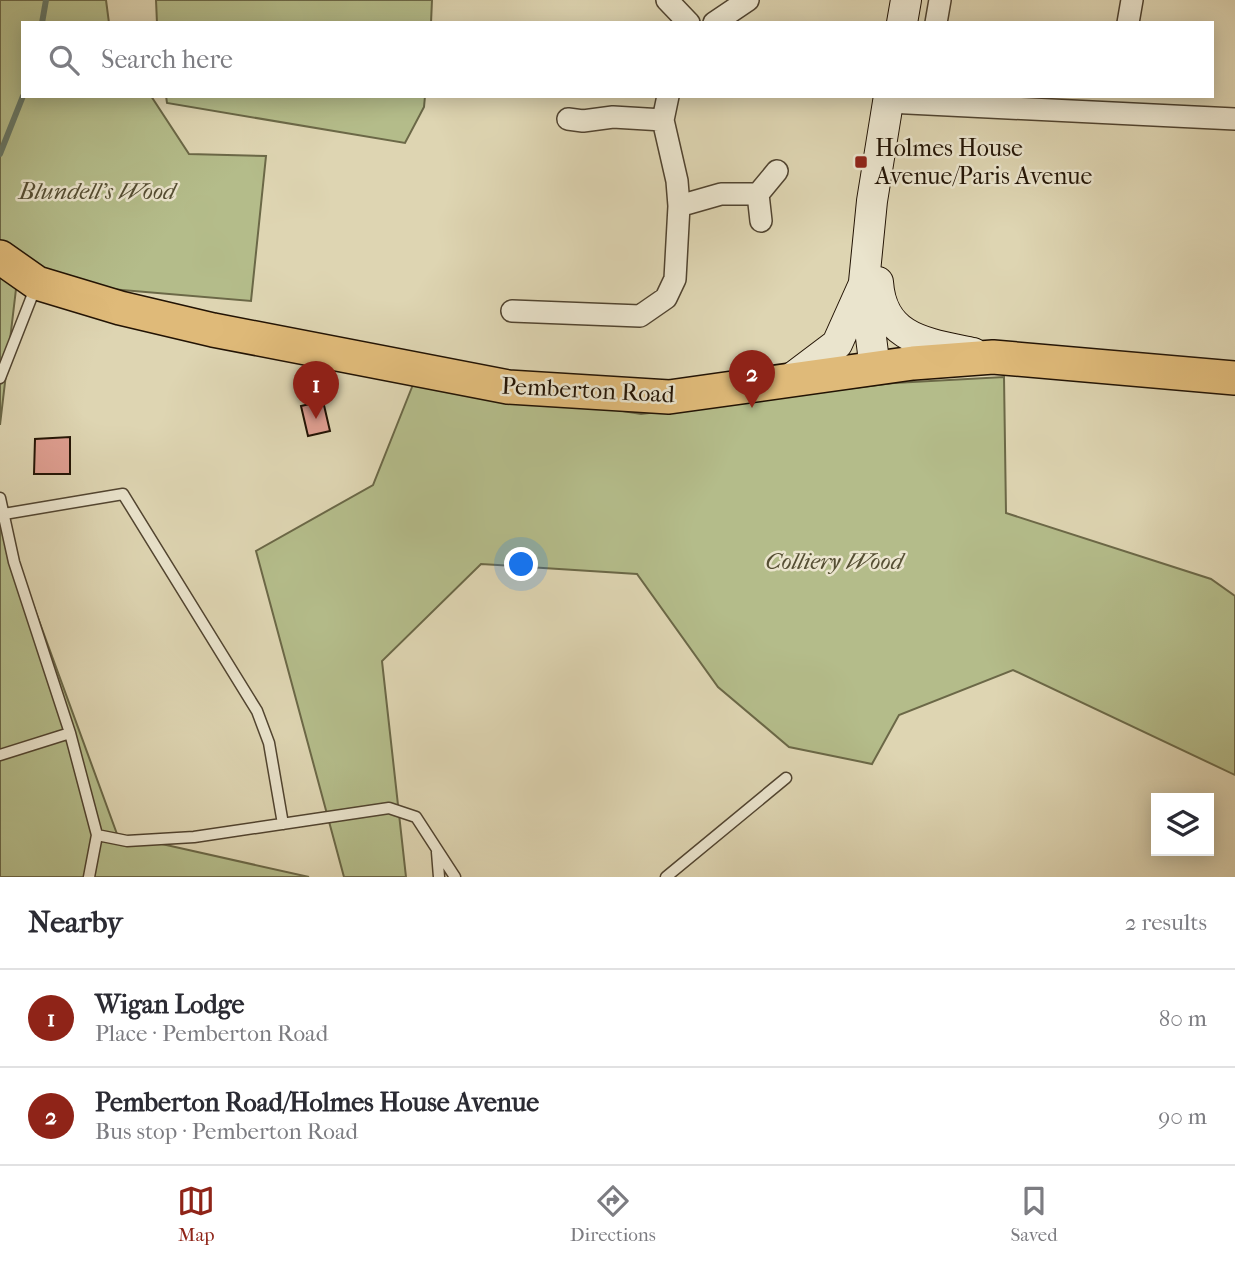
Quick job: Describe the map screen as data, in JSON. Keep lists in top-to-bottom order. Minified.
{"streets":{"main road":["Pemberton Road"]},"parks":["Blundell's Wood","Colliery Wood"],"places":{"transit":["Holmes House Avenue/Paris Avenue"]},"page":{"search":"Search here","pins":["2","1"],"heading":["Nearby","2 results"],"list":[{"mark":"1","name":"Wigan Lodge","note":"Place · Pemberton Road","value":"80 m"},{"mark":"2","name":"Pemberton Road/Holmes House Avenue","note":"Bus stop · Pemberton Road","value":"90 m"}],"nav":["Map","Directions","Saved"]}}
